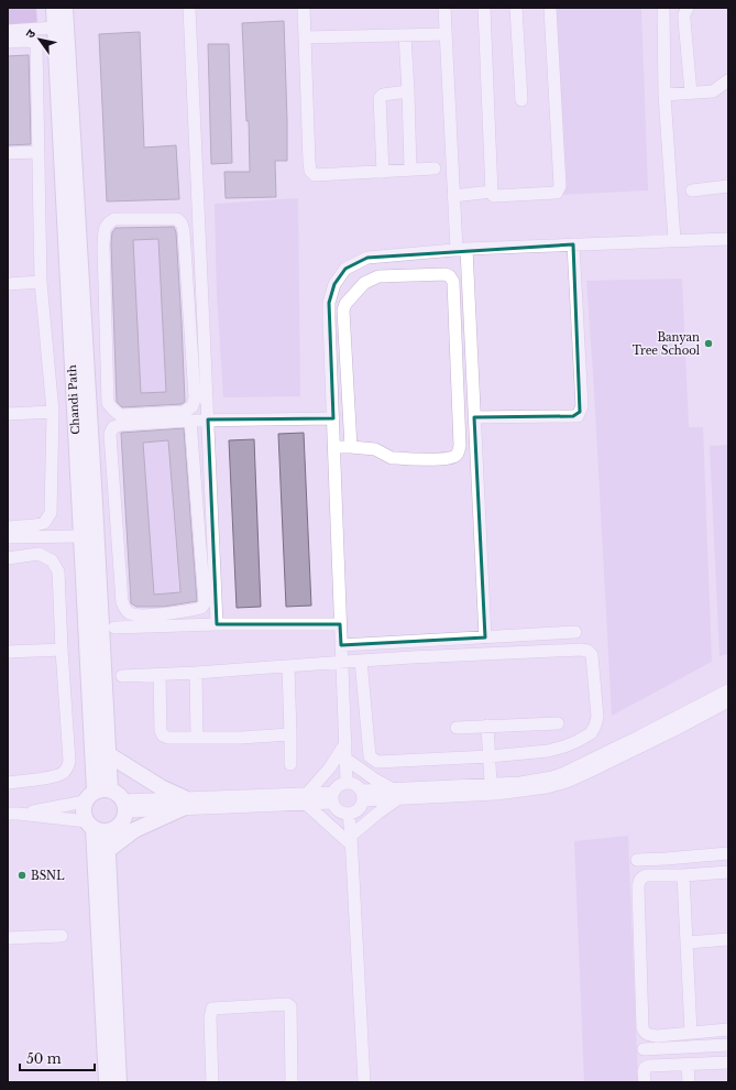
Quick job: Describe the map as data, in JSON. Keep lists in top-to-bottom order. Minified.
{"streets":{"main road":["Chandi Path"]},"places":["Banyan Tree School","BSNL"],"scale_bar":"50 m","north":"top left"}
